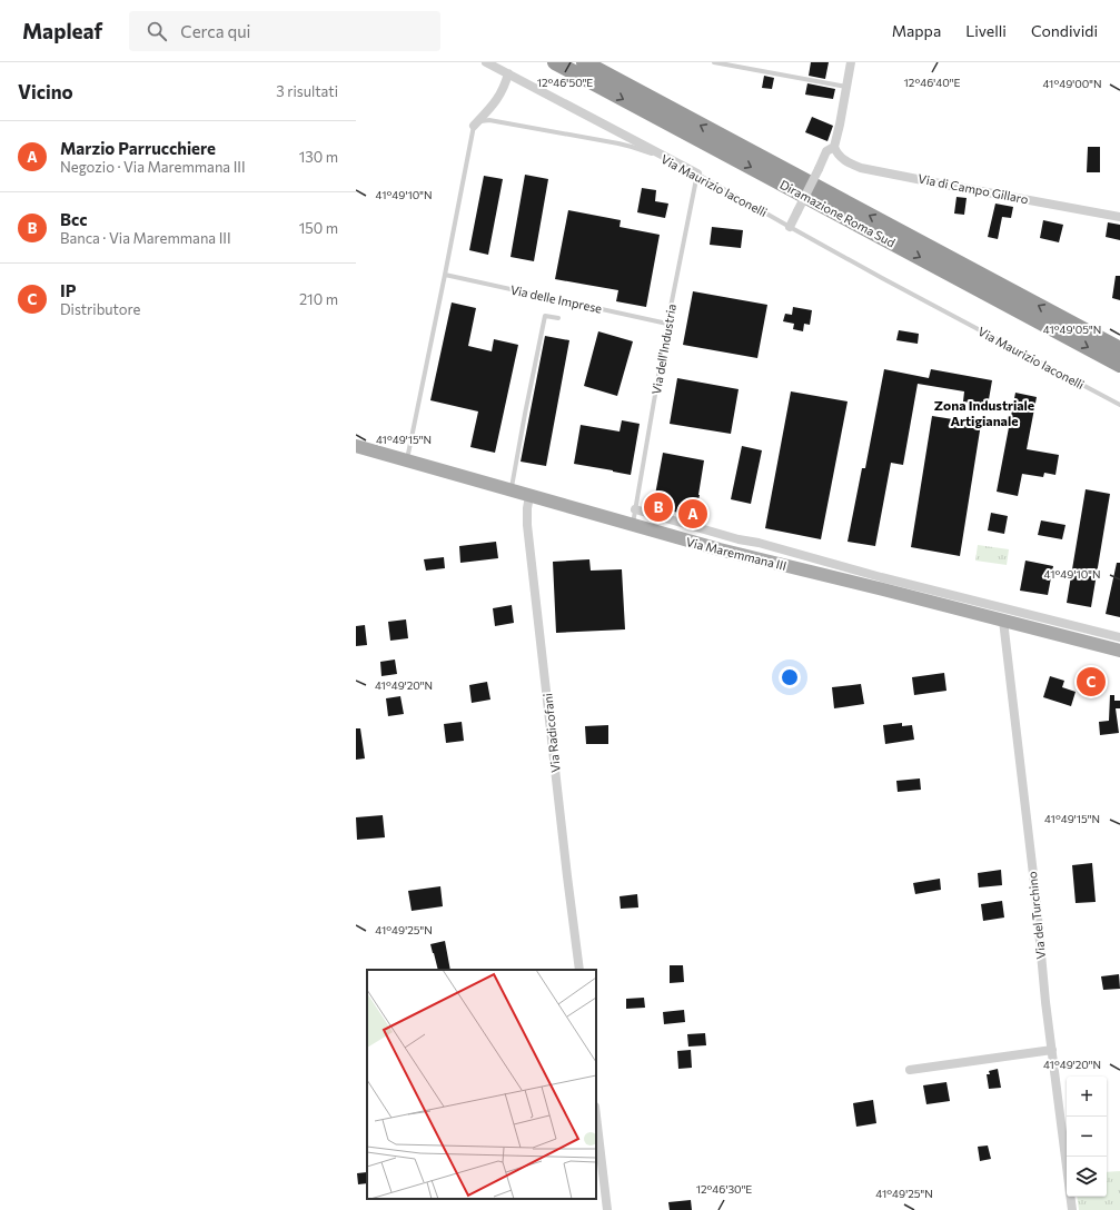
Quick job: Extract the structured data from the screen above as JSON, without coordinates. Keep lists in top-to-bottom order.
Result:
{
  "streets": {
    "highway": ["Diramazione Roma Sud"],
    "main road": ["Via Maremmana III"],
    "street": ["Via di Campo Gillaro", "Via Radicofani", "Via del Turchino"],
    "lane": ["Via Maurizio Iaconelli", "Via delle Imprese", "Via dell'Industria"]
  },
  "crossings": [
    ["Via Maurizio Iaconelli", "Via dell'Industria"],
    ["Via delle Imprese", "Via dell'Industria"],
    ["Via dell'Industria", "Via Maremmana III"],
    ["Via Maremmana III", "Via Radicofani"],
    ["Via Maremmana III", "Via del Turchino"]
  ],
  "districts": ["Zona Industriale Artigianale"],
  "page": {
    "header": "Mapleaf",
    "search": "Cerca qui",
    "nav": ["Mappa", "Livelli", "Condividi"],
    "heading": ["Vicino", "3 risultati"],
    "list": [
      {
        "mark": "A",
        "name": "Marzio Parrucchiere",
        "note": "Negozio · Via Maremmana III",
        "value": "130 m"
      },
      {
        "mark": "B",
        "name": "Bcc",
        "note": "Banca · Via Maremmana III",
        "value": "150 m"
      },
      {
        "mark": "C",
        "name": "IP",
        "note": "Distributore",
        "value": "210 m"
      }
    ],
    "pins": ["B", "A", "C"],
    "map_buttons": ["+", "−"]
  },
  "coordinates": [
    "12°46'50\"E",
    "12°46'40\"E",
    "41°49'00\"N",
    "41°49'10\"N",
    "41°49'05\"N",
    "41°49'15\"N",
    "41°49'20\"N",
    "41°49'25\"N",
    "12°46'30\"E"
  ]
}
